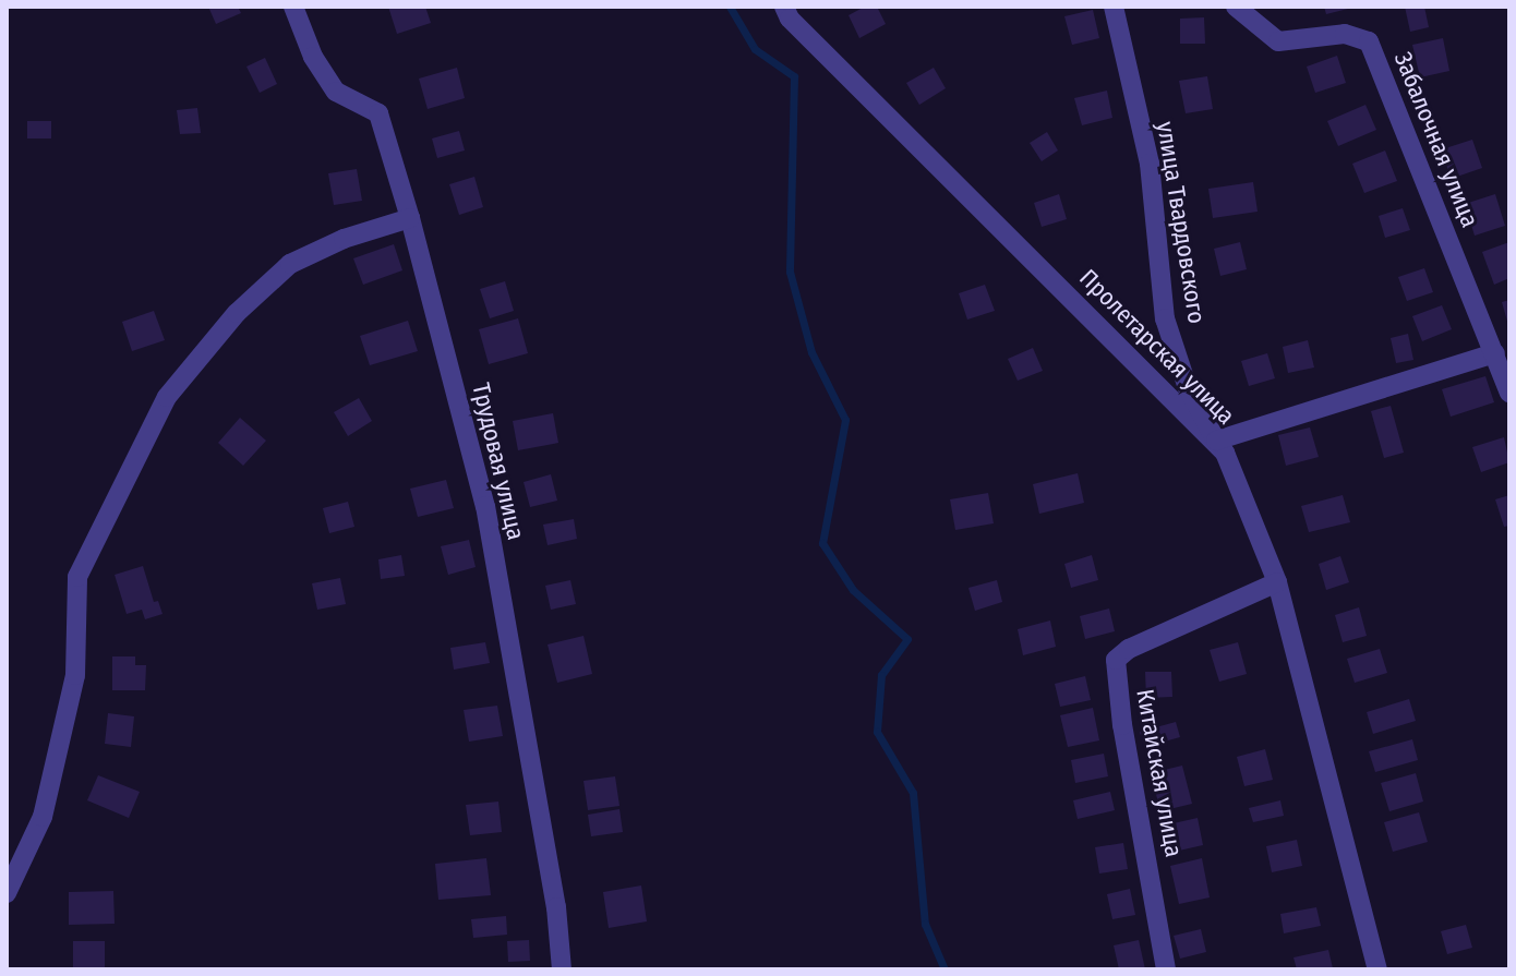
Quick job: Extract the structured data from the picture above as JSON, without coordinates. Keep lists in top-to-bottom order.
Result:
{
  "streets": {
    "street": [
      "Забалочная улица",
      "улица Твардовского",
      "Пролетарская улица",
      "Трудовая улица",
      "Китайская улица"
    ]
  },
  "crossings": [
    ["улица Твардовского", "Пролетарская улица"],
    ["Пролетарская улица", "Китайская улица"]
  ]
}
